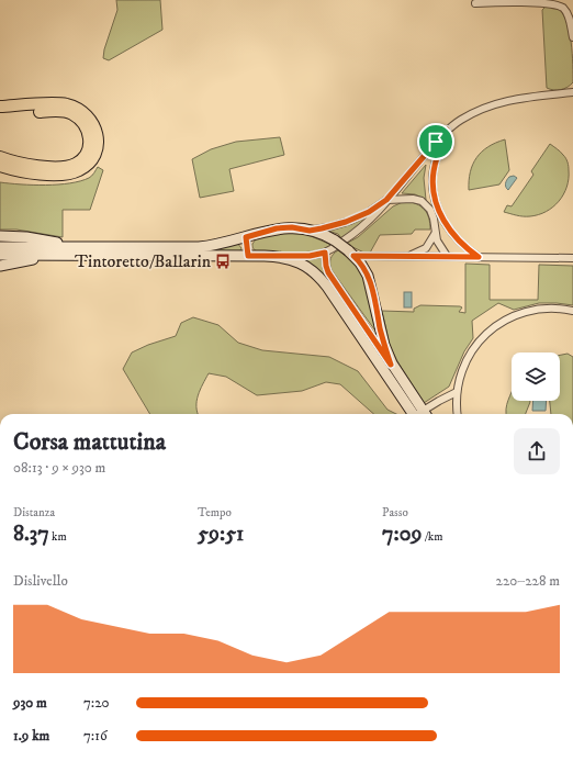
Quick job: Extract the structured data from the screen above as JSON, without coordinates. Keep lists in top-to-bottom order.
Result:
{
  "places": {
    "bus stop": ["Tintoretto/Ballarin"]
  },
  "page": {
    "heading": ["Corsa mattutina", "08:13 · 9 × 930 m"],
    "stats": [
      ["Distanza", "8.37 km"],
      ["Tempo", "59:51"],
      ["Passo", "7:09 /km"]
    ],
    "chart": ["Dislivello", "220–228 m"],
    "list": [
      {
        "name": "930 m",
        "note": "7:20"
      },
      {
        "name": "1.9 km",
        "note": "7:16"
      }
    ]
  }
}
